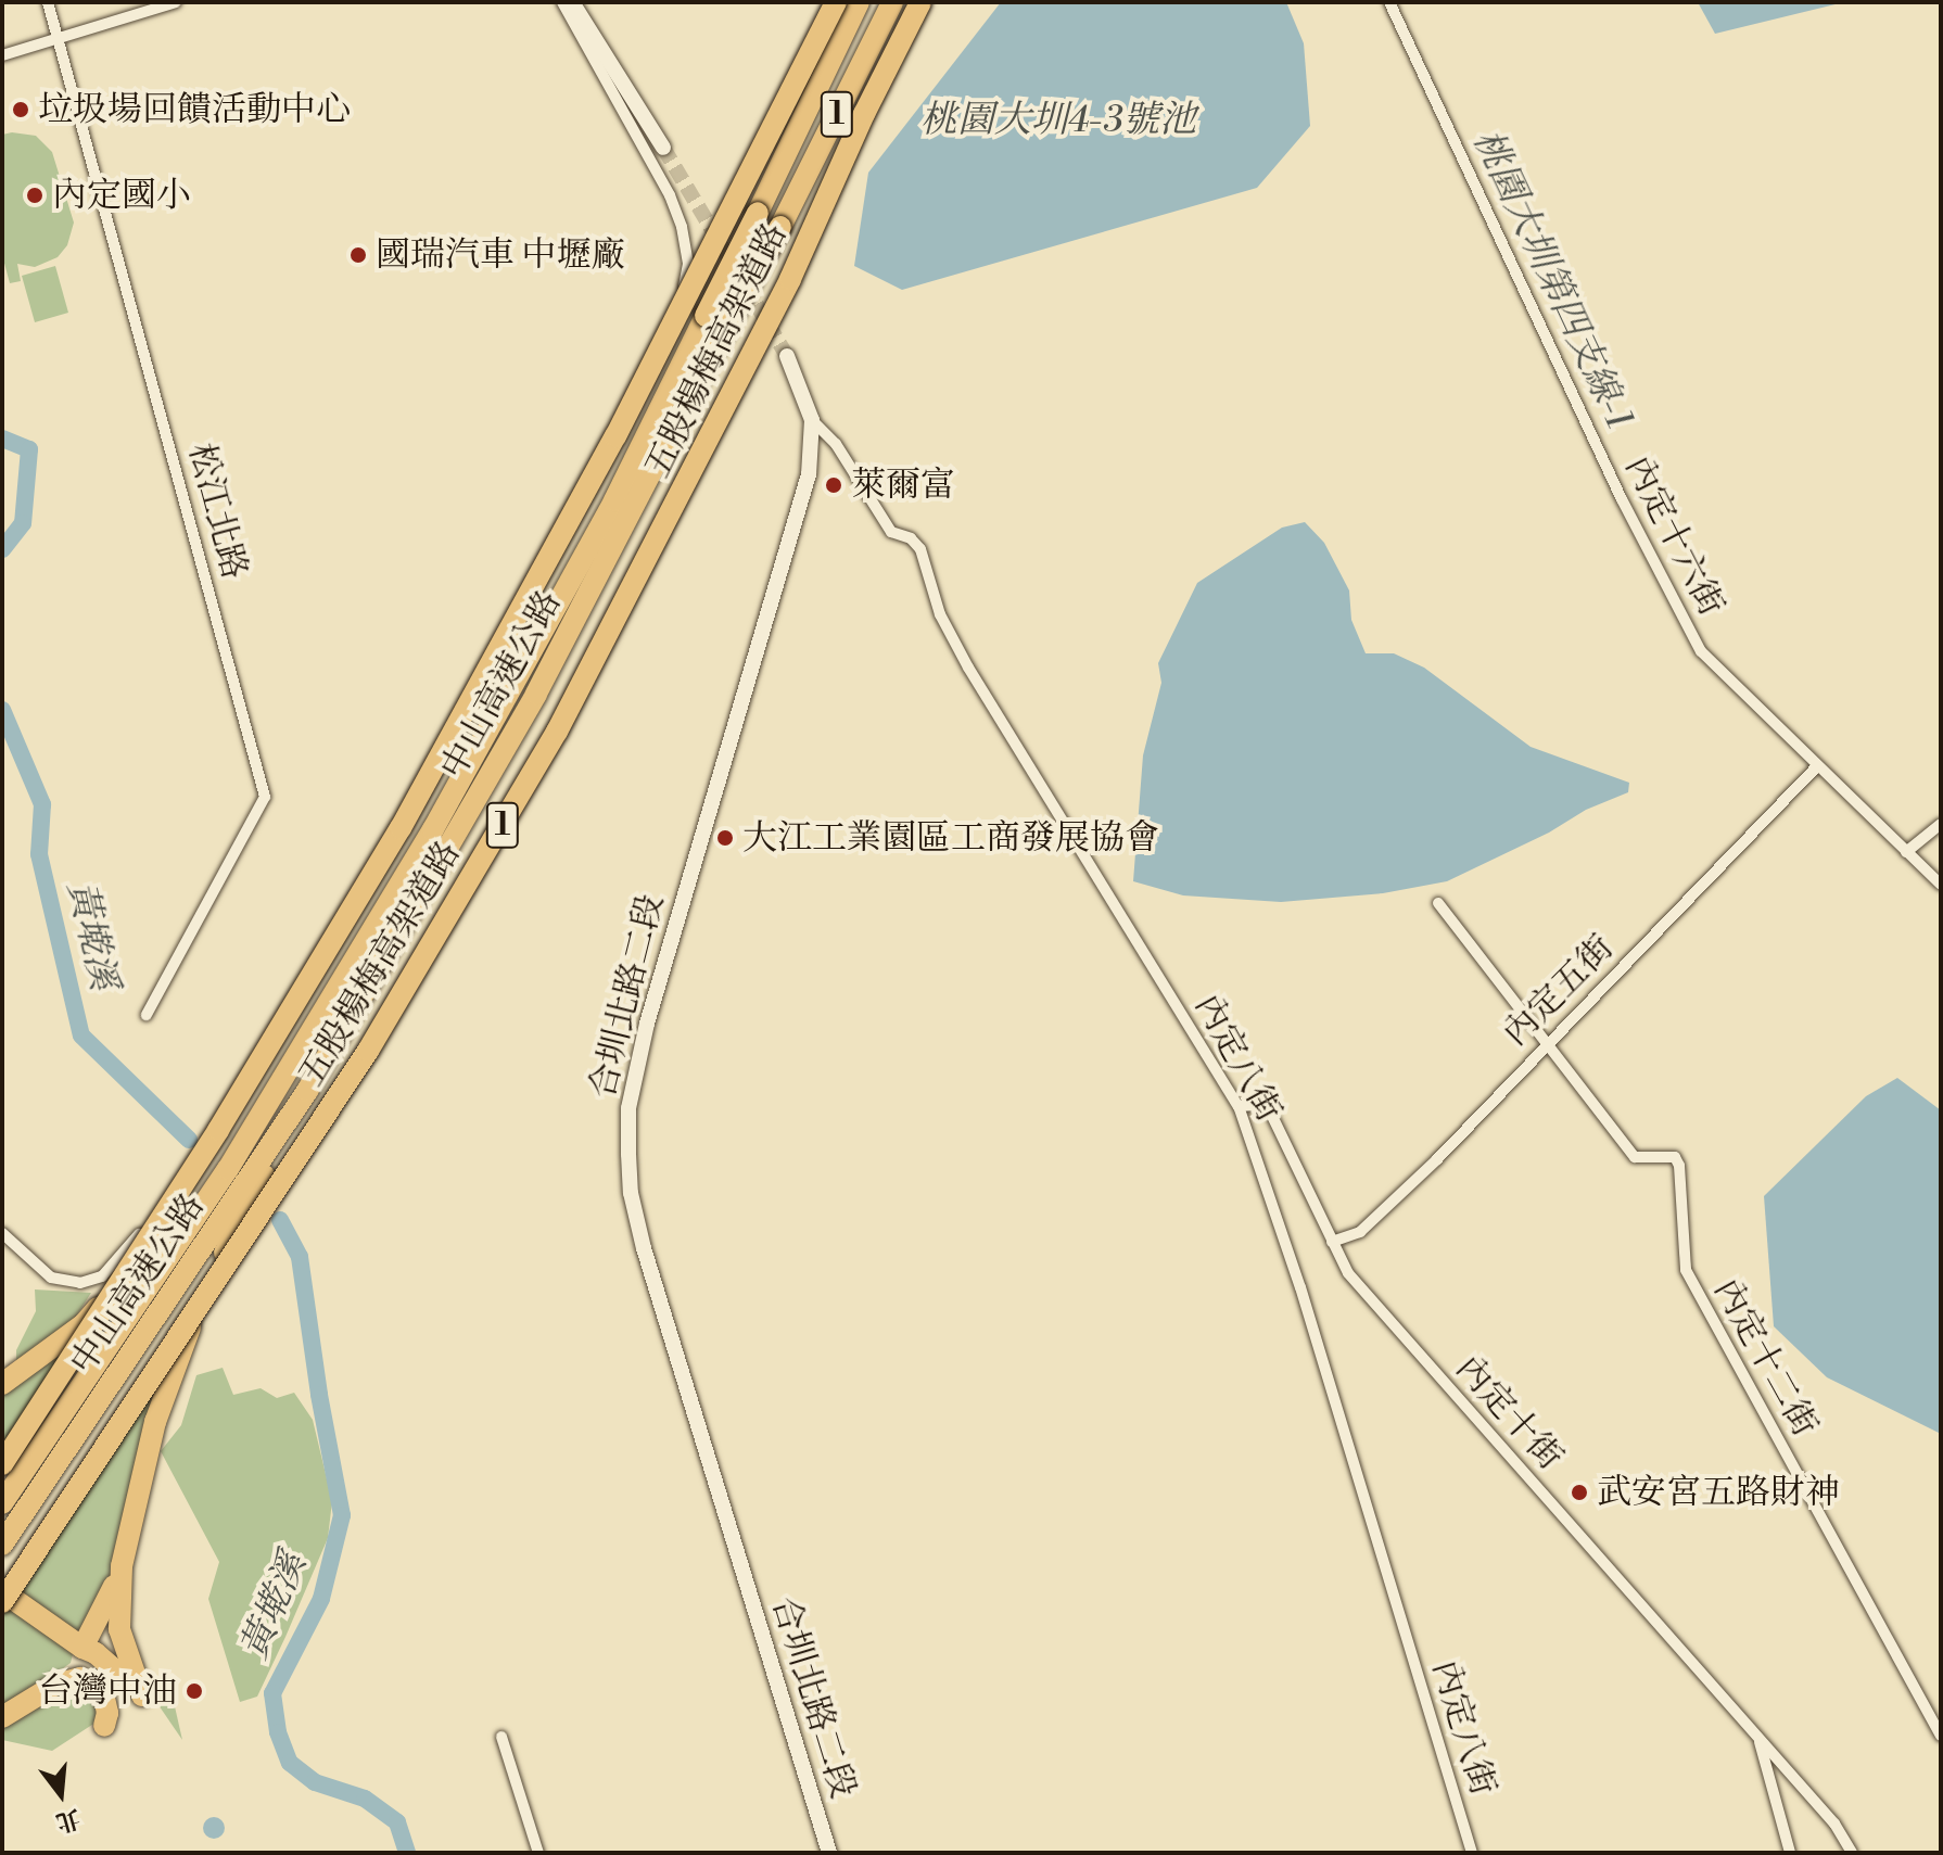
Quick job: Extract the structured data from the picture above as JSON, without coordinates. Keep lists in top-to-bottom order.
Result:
{
  "streets": {
    "highway": ["1", "五股楊梅高架道路", "中山高速公路"],
    "street": [
      "松江北路",
      "內定十六街",
      "內定五街",
      "合圳北路二段",
      "內定八街",
      "內定十二街",
      "內定十街"
    ]
  },
  "crossings": [
    ["內定十六街", "內定五街"],
    ["內定五街", "內定十二街"],
    ["內定五街", "內定十街"],
    ["合圳北路二段", "內定八街"],
    ["內定八街", "內定十街"]
  ],
  "water": ["桃園大圳4-3號池", "桃園大圳第四支線-1", "黃墘溪"],
  "places": [
    "垃圾場回饋活動中心",
    "內定國小",
    "國瑞汽車 中壢廠",
    "萊爾富",
    "大江工業園區工商發展協會",
    "武安宮五路財神",
    "台灣中油"
  ],
  "north": "bottom"
}
